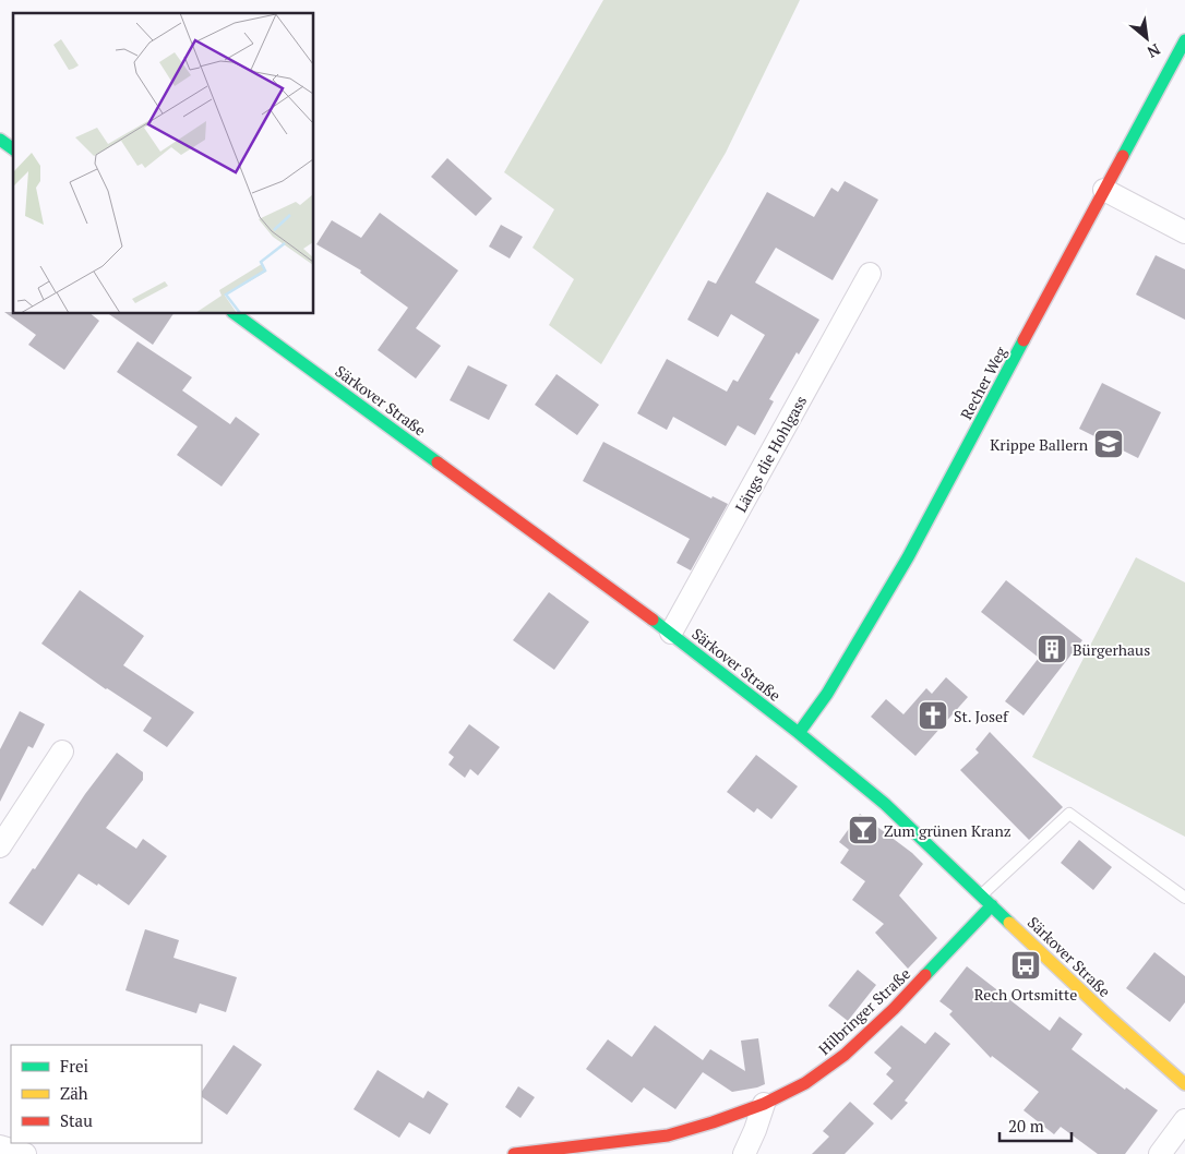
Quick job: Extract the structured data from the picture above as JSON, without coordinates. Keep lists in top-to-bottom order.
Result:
{
  "streets": {
    "street": [
      "Recher Weg",
      "Särkover Straße",
      "Längs die Hohlgass",
      "Hilbringer Straße"
    ]
  },
  "crossings": [
    ["Recher Weg", "Särkover Straße"],
    ["Särkover Straße", "Längs die Hohlgass"],
    ["Särkover Straße", "Hilbringer Straße"]
  ],
  "places": {
    "school or university": ["Krippe Ballern"],
    "building": ["Bürgerhaus"],
    "church": ["St. Josef"],
    "bar": ["Zum grünen Kranz"],
    "bus stop": ["Rech Ortsmitte"]
  },
  "legend": ["Frei", "Zäh", "Stau"],
  "scale_bar": "20 m",
  "north": "bottom right"
}
